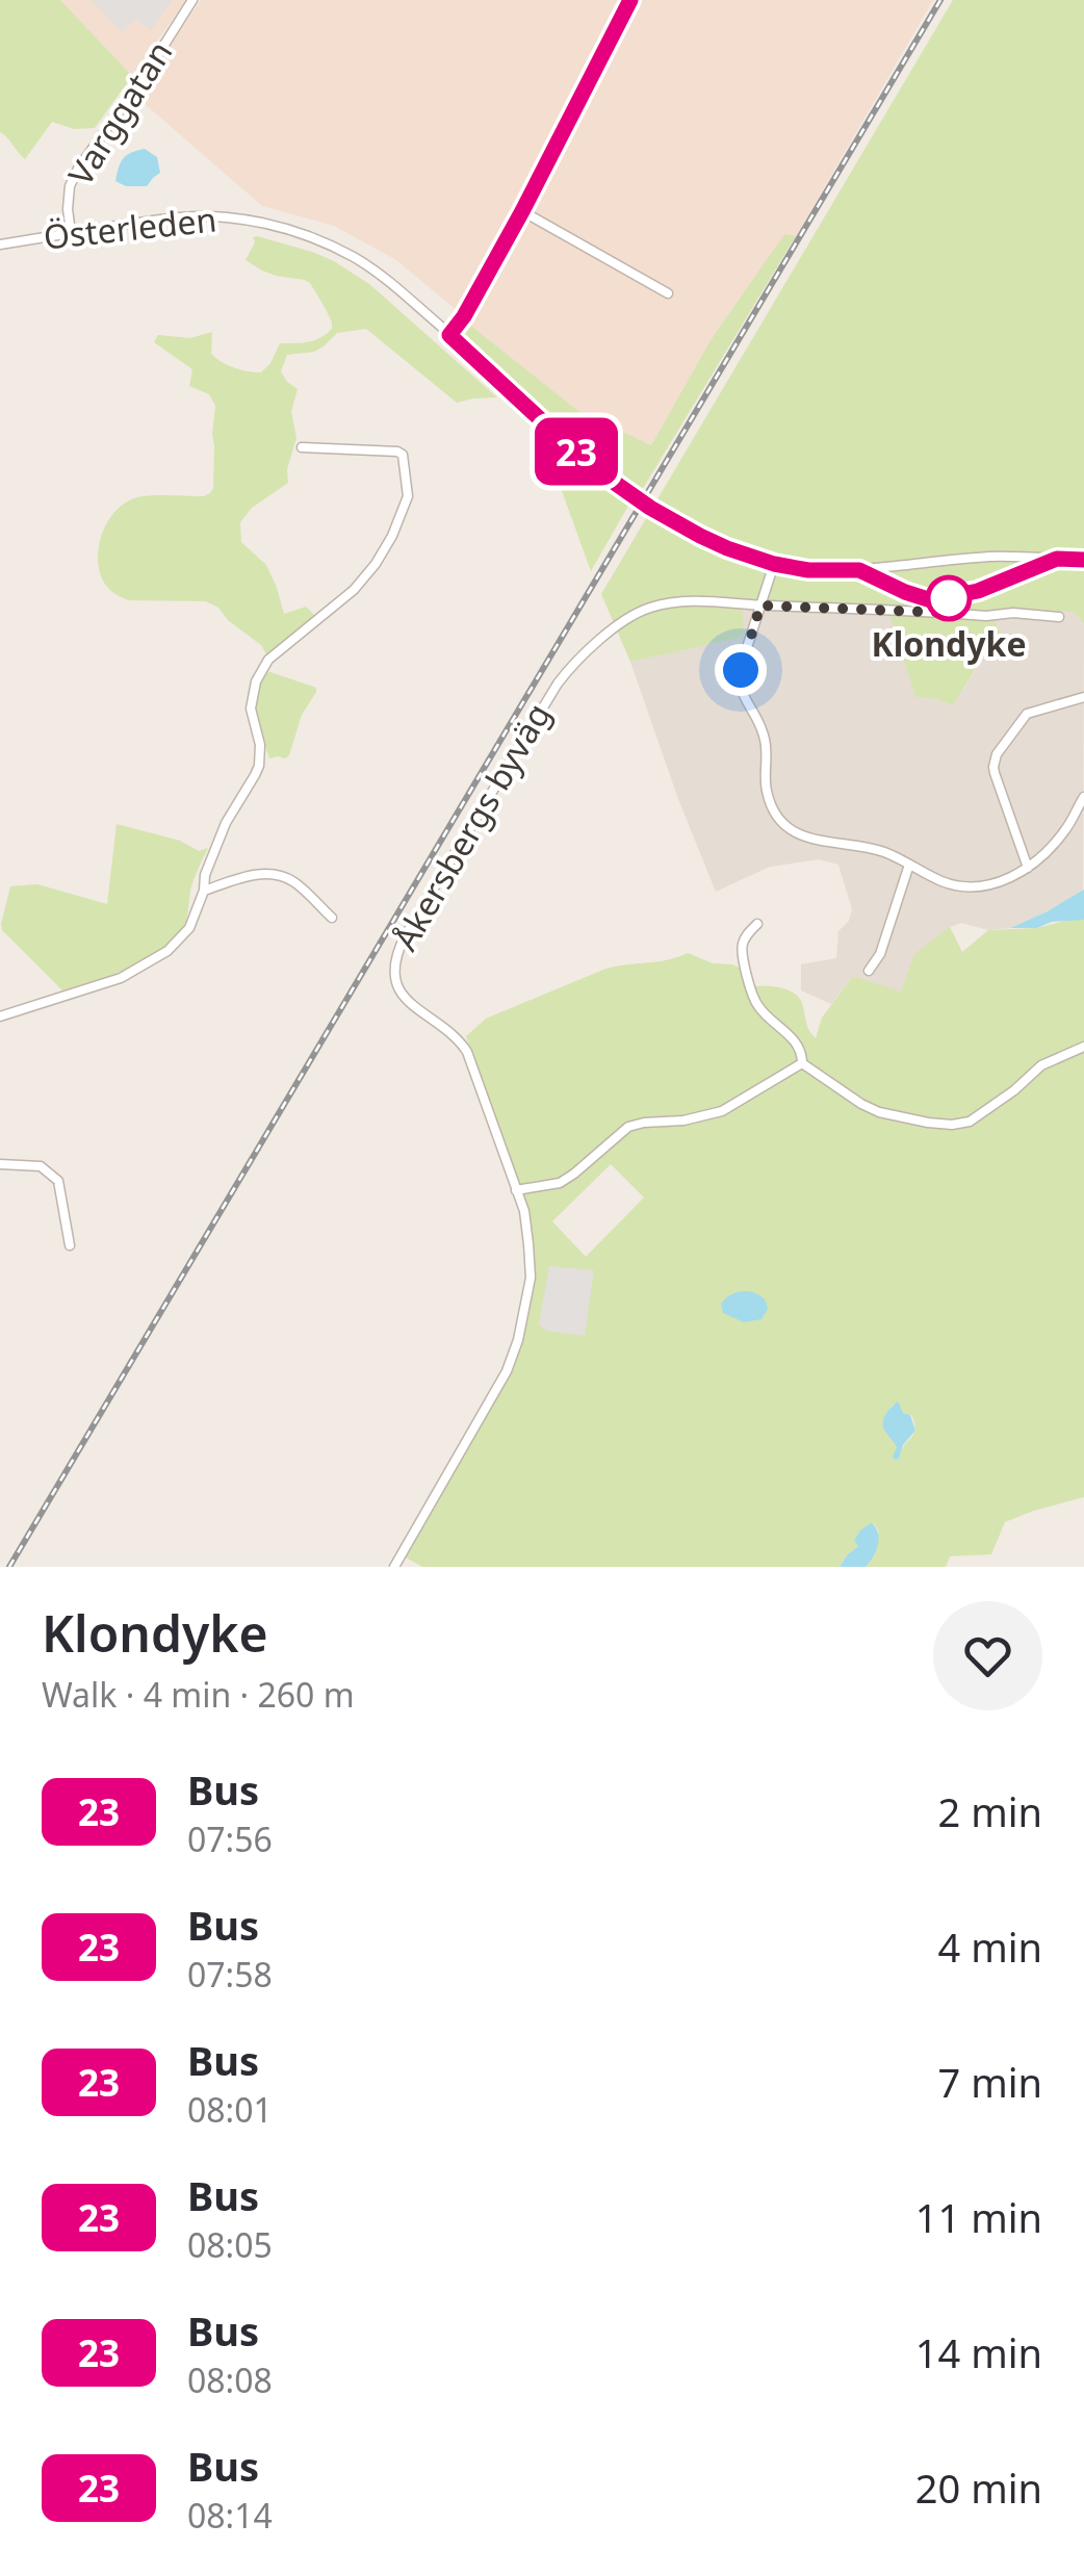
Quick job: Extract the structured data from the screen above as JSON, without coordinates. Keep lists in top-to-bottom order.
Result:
{
  "streets": {
    "street": ["Varggatan", "Österleden", "Åkersbergs byväg"]
  },
  "crossings": [
    ["Varggatan", "Österleden"]
  ],
  "places": ["Klondyke"],
  "lines": ["bus line 23"],
  "page": {
    "on_map": "23",
    "heading": ["Klondyke", "Walk · 4 min · 260 m"],
    "list": [
      {
        "mark": "23",
        "name": "Bus",
        "note": "07:56",
        "value": "2 min"
      },
      {
        "mark": "23",
        "name": "Bus",
        "note": "07:58",
        "value": "4 min"
      },
      {
        "mark": "23",
        "name": "Bus",
        "note": "08:01",
        "value": "7 min"
      },
      {
        "mark": "23",
        "name": "Bus",
        "note": "08:05",
        "value": "11 min"
      },
      {
        "mark": "23",
        "name": "Bus",
        "note": "08:08",
        "value": "14 min"
      },
      {
        "mark": "23",
        "name": "Bus",
        "note": "08:14",
        "value": "20 min"
      }
    ]
  }
}
